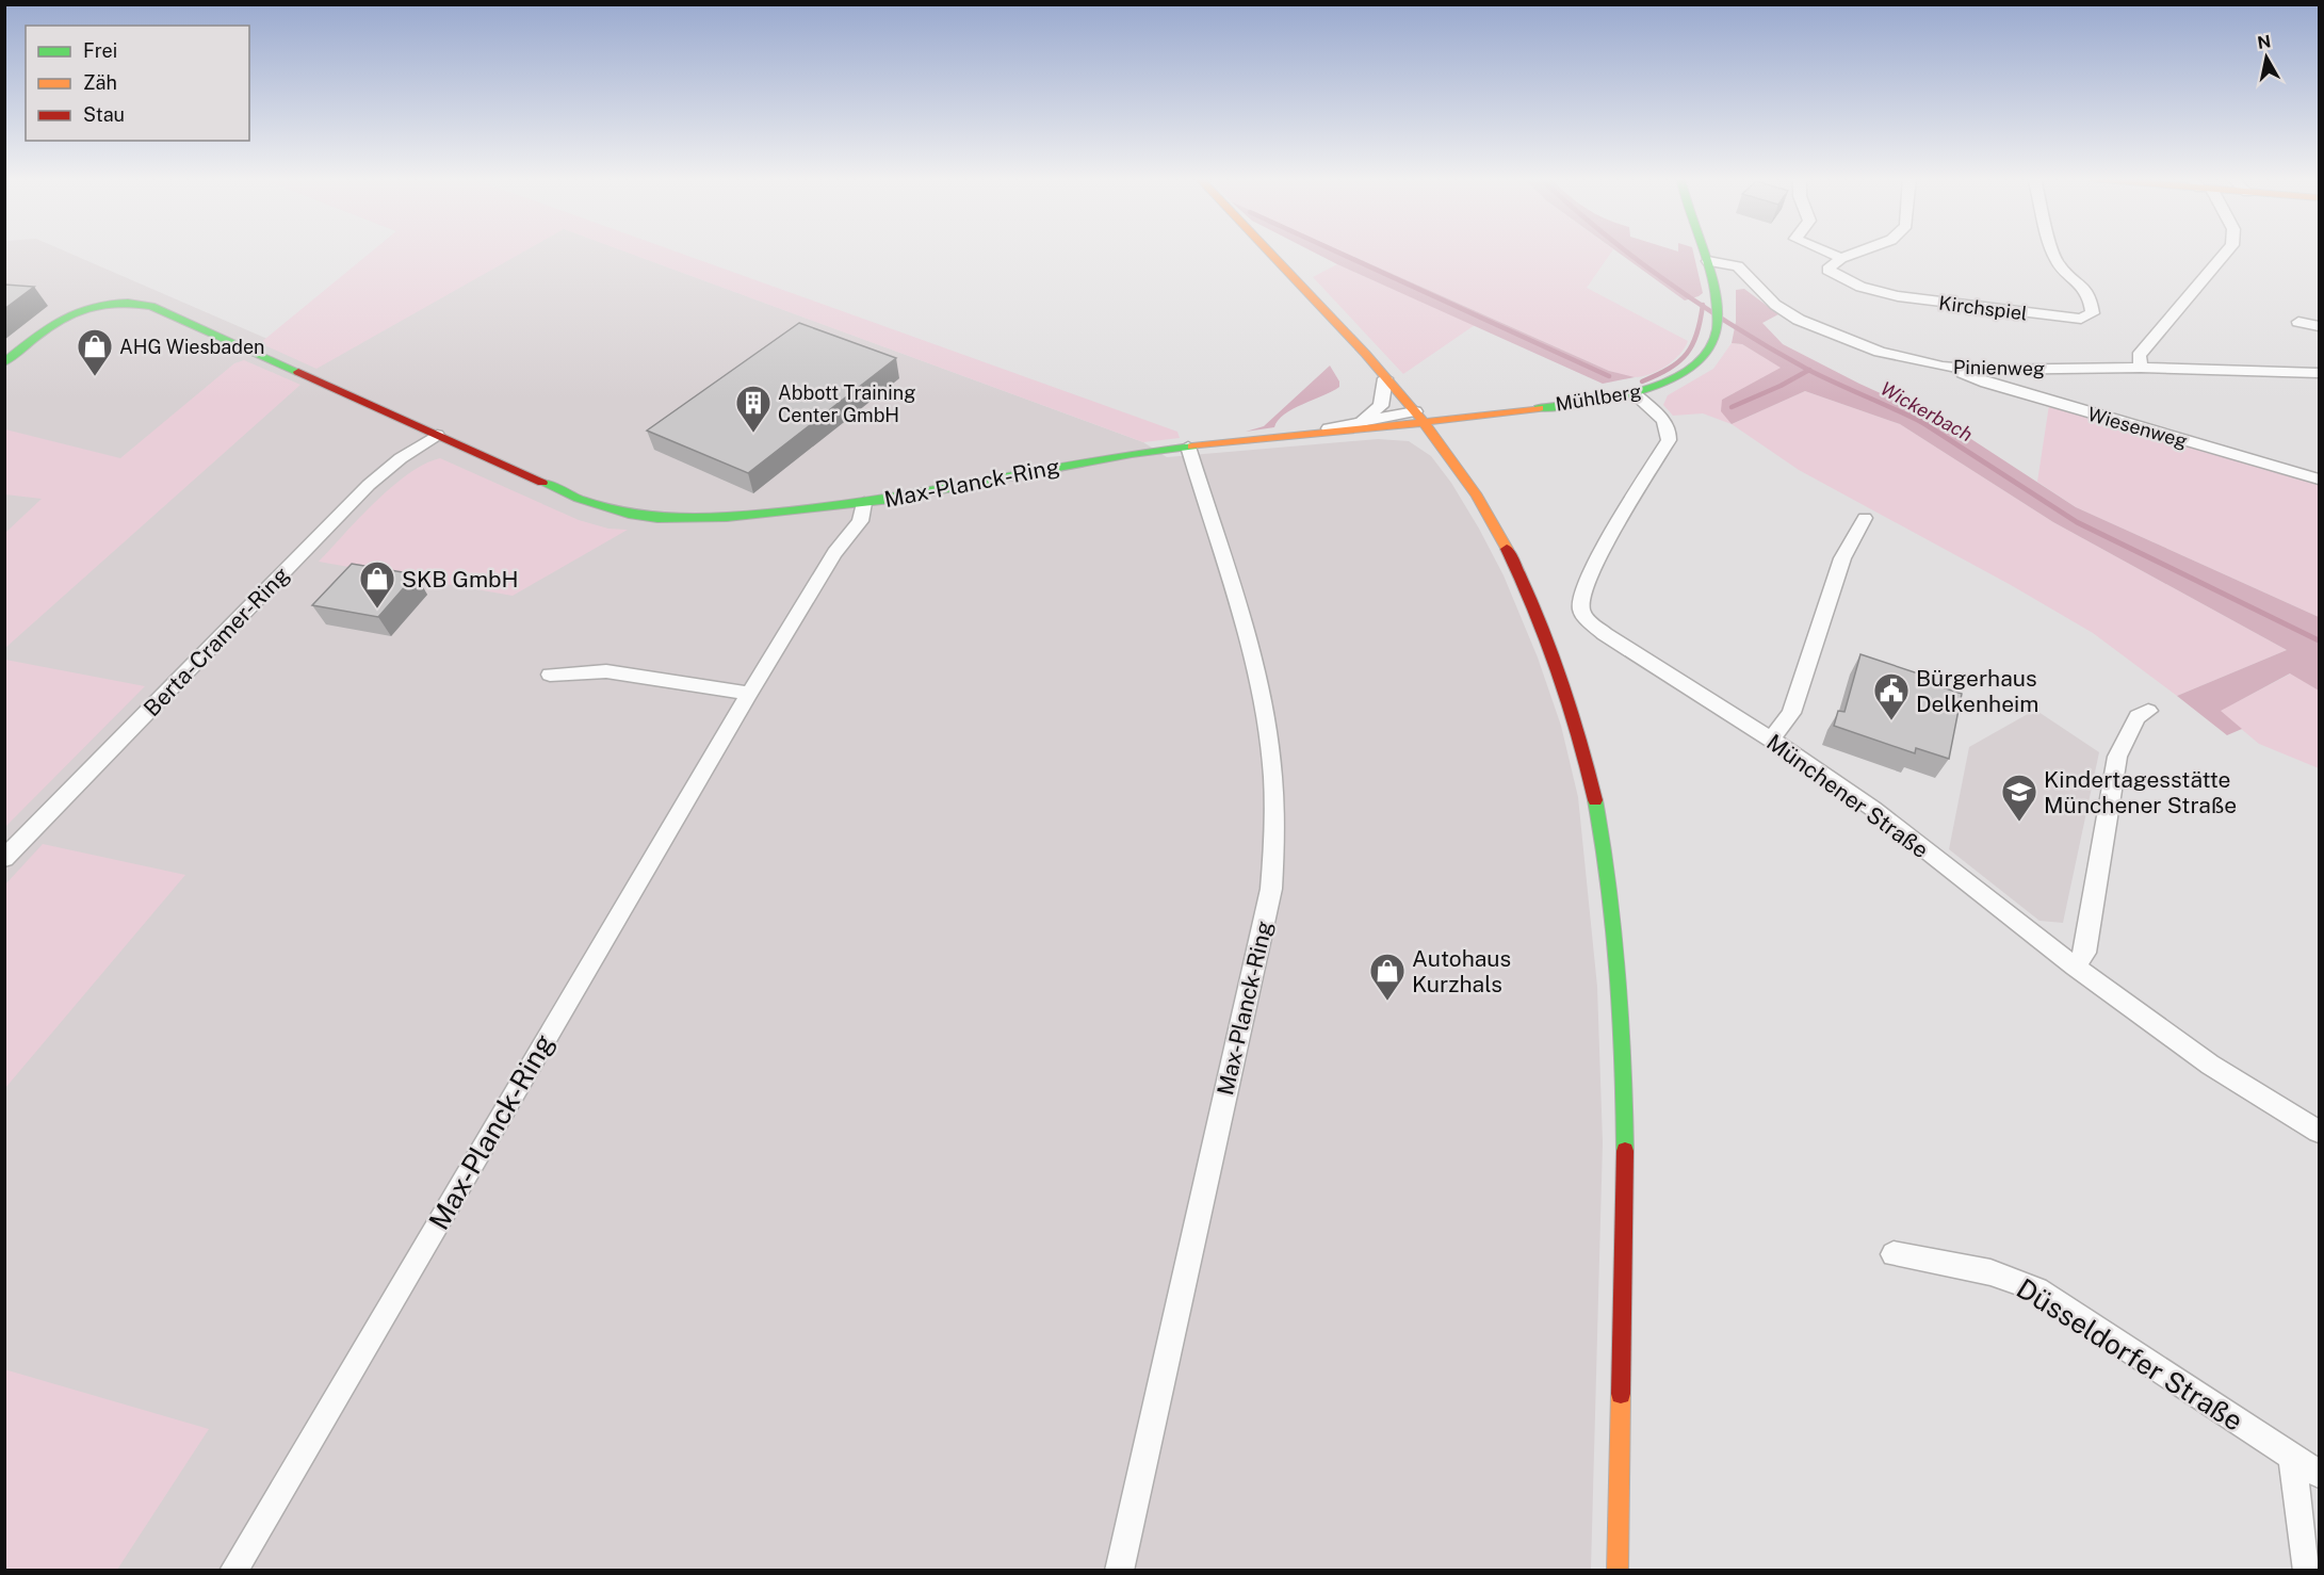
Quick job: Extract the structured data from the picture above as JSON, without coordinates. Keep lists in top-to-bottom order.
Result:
{
  "streets": {
    "main road": ["Mühlberg", "Max-Planck-Ring"],
    "street": [
      "Kirchspiel",
      "Pinienweg",
      "Wiesenweg",
      "Berta-Cramer-Ring",
      "Münchener Straße",
      "Düsseldorfer Straße"
    ]
  },
  "crossings": [
    ["Pinienweg", "Mühlberg"],
    ["Pinienweg", "Wiesenweg"],
    ["Mühlberg", "Max-Planck-Ring"],
    ["Mühlberg", "Münchener Straße"]
  ],
  "water": ["Wickerbach"],
  "places": {
    "shop": ["AHG Wiesbaden", "SKB GmbH", "Autohaus Kurzhals"],
    "building": ["Abbott Training Center GmbH"],
    "public building": ["Bürgerhaus Delkenheim"],
    "school or university": ["Kindertagesstätte Münchener Straße"]
  },
  "legend": ["Frei", "Zäh", "Stau"],
  "north": "top"
}
